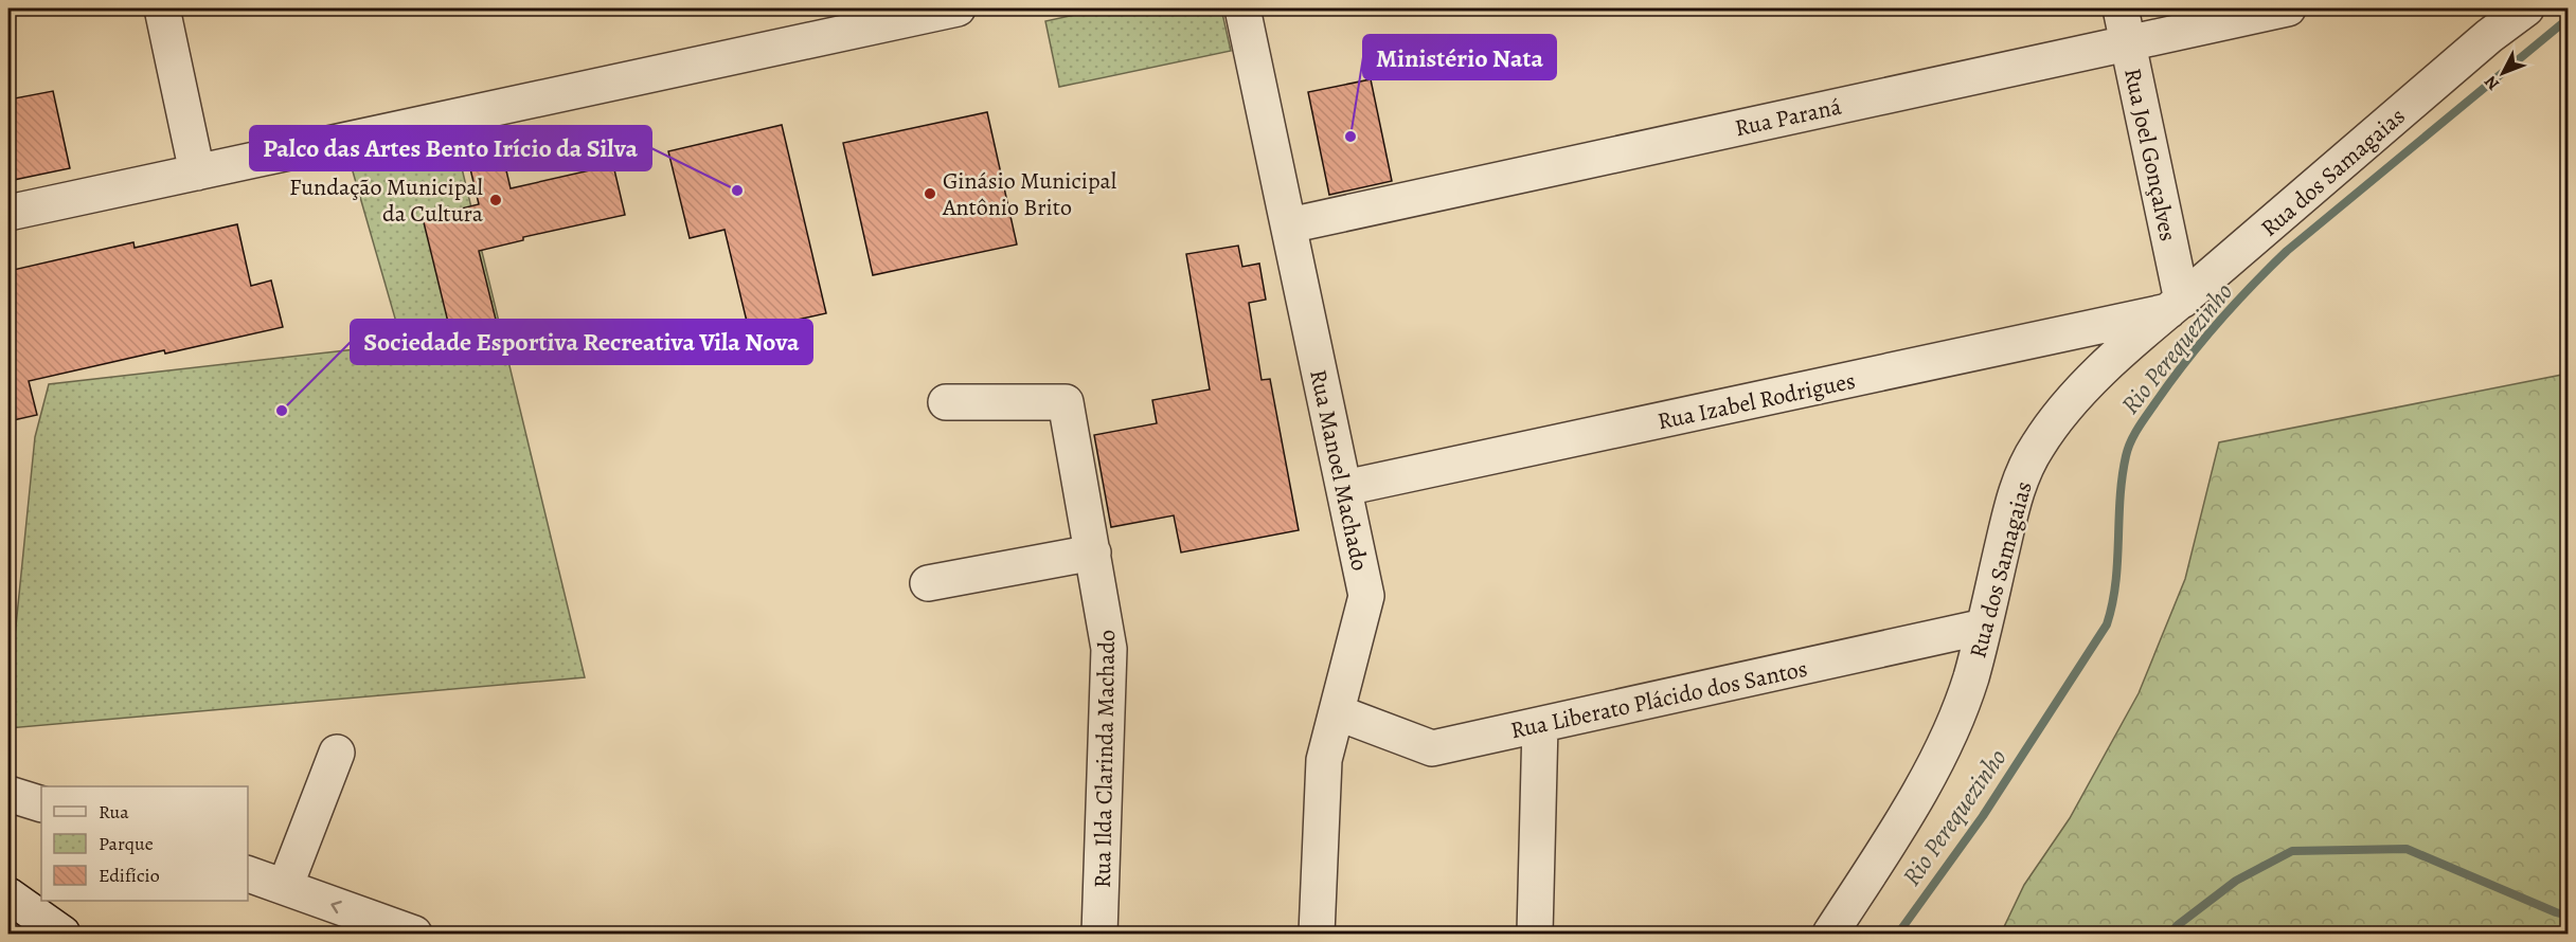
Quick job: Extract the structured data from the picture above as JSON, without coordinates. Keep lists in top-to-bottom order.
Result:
{
  "streets": {
    "street": [
      "Rua Paraná",
      "Rua Joel Gonçalves",
      "Rua dos Samagaias",
      "Rua Izabel Rodrigues",
      "Rua Manoel Machado",
      "Rua Liberato Plácido dos Santos",
      "Rua Ilda Clarinda Machado"
    ]
  },
  "crossings": [
    ["Rua Paraná", "Rua Joel Gonçalves"],
    ["Rua Paraná", "Rua Manoel Machado"],
    ["Rua Joel Gonçalves", "Rua dos Samagaias"],
    ["Rua Joel Gonçalves", "Rua Izabel Rodrigues"],
    ["Rua dos Samagaias", "Rua Izabel Rodrigues"],
    ["Rua dos Samagaias", "Rua Liberato Plácido dos Santos"],
    ["Rua Izabel Rodrigues", "Rua Manoel Machado"],
    ["Rua Manoel Machado", "Rua Liberato Plácido dos Santos"]
  ],
  "water": ["Rio Perequezinho"],
  "places": [
    "Ministério Nata",
    "Palco das Artes Bento Irício da Silva",
    "Ginásio Municipal Antônio Brito",
    "Fundação Municipal da Cultura",
    "Sociedade Esportiva Recreativa Vila Nova"
  ],
  "legend": ["Rua", "Parque", "Edifício"],
  "north": "bottom left"
}
